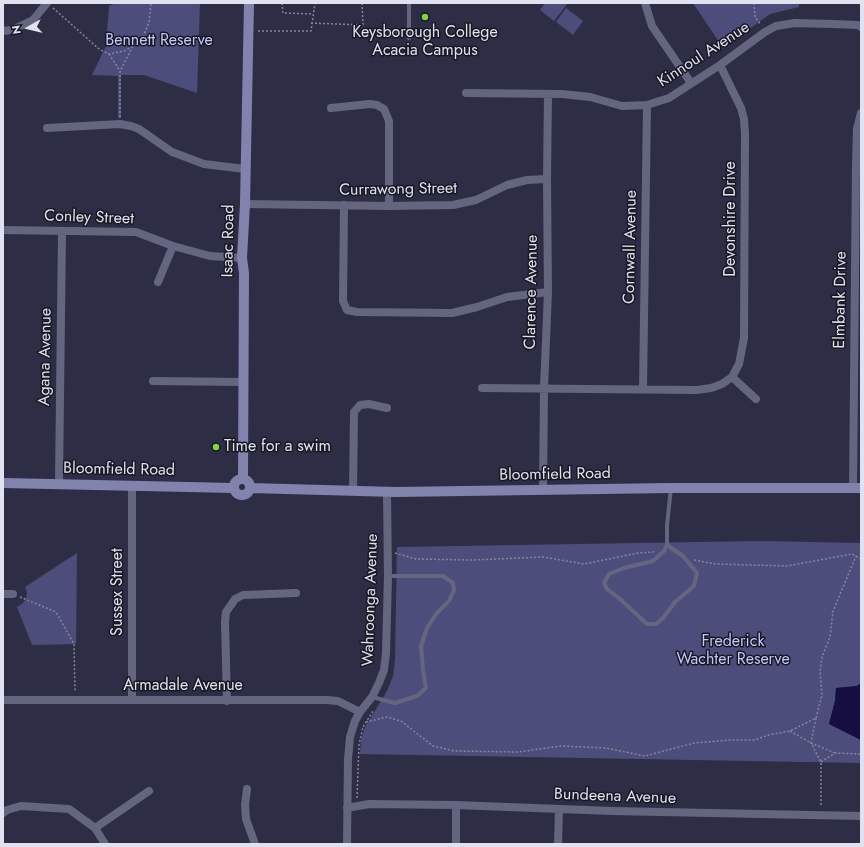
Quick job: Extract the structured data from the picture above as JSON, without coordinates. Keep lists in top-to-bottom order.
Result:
{
  "streets": {
    "street": [
      "Kinnoul Avenue",
      "Currawong Street",
      "Conley Street",
      "Devonshire Drive",
      "Isaac Road",
      "Cornwall Avenue",
      "Clarence Avenue",
      "Elmbank Drive",
      "Agana Avenue",
      "Bloomfield Road",
      "Sussex Street",
      "Wahroonga Avenue",
      "Armadale Avenue",
      "Bundeena Avenue"
    ]
  },
  "crossings": [
    ["Kinnoul Avenue", "Devonshire Drive"],
    ["Kinnoul Avenue", "Cornwall Avenue"],
    ["Kinnoul Avenue", "Clarence Avenue"],
    ["Currawong Street", "Isaac Road"],
    ["Currawong Street", "Clarence Avenue"],
    ["Conley Street", "Isaac Road"],
    ["Conley Street", "Agana Avenue"],
    ["Isaac Road", "Bloomfield Road"],
    ["Clarence Avenue", "Bloomfield Road"],
    ["Elmbank Drive", "Bloomfield Road"],
    ["Agana Avenue", "Bloomfield Road"],
    ["Bloomfield Road", "Sussex Street"],
    ["Bloomfield Road", "Wahroonga Avenue"],
    ["Sussex Street", "Armadale Avenue"],
    ["Wahroonga Avenue", "Armadale Avenue"],
    ["Wahroonga Avenue", "Bundeena Avenue"]
  ],
  "parks": ["Bennett Reserve", "Frederick Wachter Reserve"],
  "places": ["Keysborough College Acacia Campus", "Time for a swim"],
  "north": "left"
}
